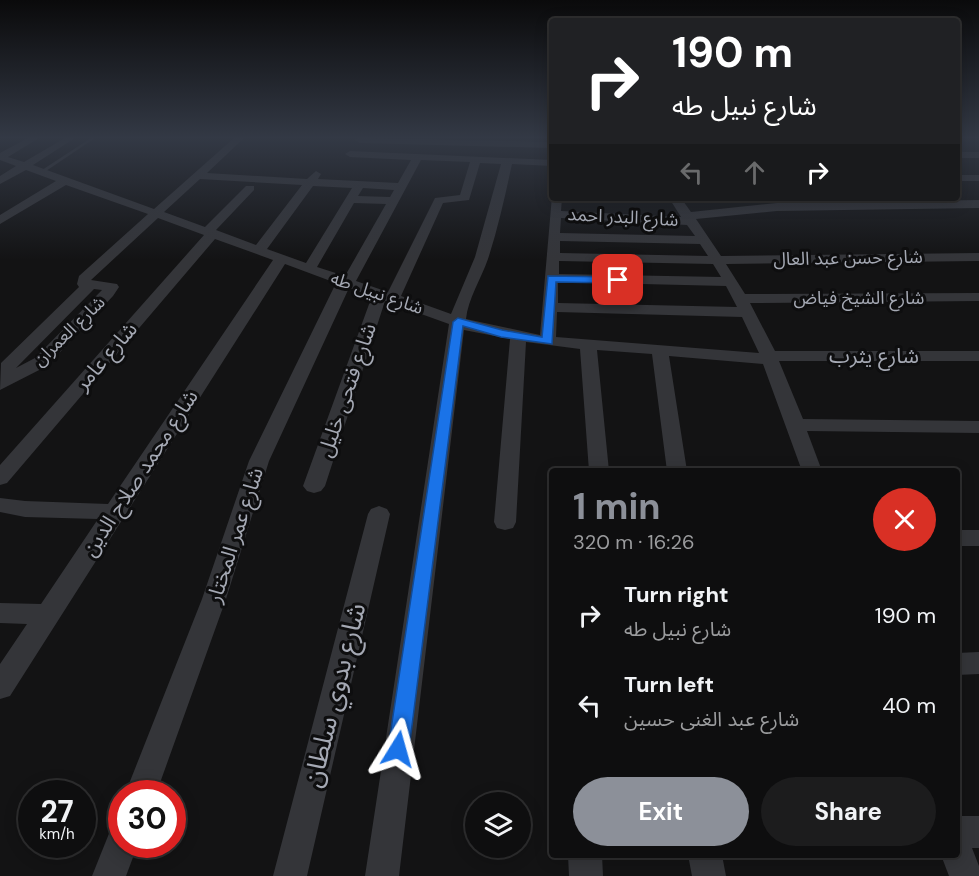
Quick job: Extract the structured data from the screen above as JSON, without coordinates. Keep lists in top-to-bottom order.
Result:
{
  "streets": {
    "street": [
      "شارع البدر احمد",
      "شارع حسن عبد العال",
      "شارع نبيل طه",
      "شارع الشيخ فياض",
      "شارع العمران",
      "شارع عامر",
      "شارع يثرب",
      "شارع فتحى خليل",
      "شارع محمد صلاح الدين",
      "شارع عمر المختار",
      "شارع بدوي سلطان"
    ]
  },
  "crossings": [
    ["شارع نبيل طه", "شارع العمران"],
    ["شارع نبيل طه", "شارع عامر"],
    ["شارع نبيل طه", "شارع يثرب"],
    ["شارع نبيل طه", "شارع فتحى خليل"],
    ["شارع نبيل طه", "شارع محمد صلاح الدين"],
    ["شارع نبيل طه", "شارع عمر المختار"]
  ],
  "page": {
    "turn": ["190 m", "شارع نبيل طه"],
    "heading": ["1 min", "320 m · 16:26"],
    "list": [
      {
        "name": "Turn right",
        "note": "شارع نبيل طه",
        "value": "190 m"
      },
      {
        "name": "Turn left",
        "note": "شارع عبد الغنى حسين",
        "value": "40 m"
      }
    ],
    "buttons": ["Exit", "Share"],
    "speed": "27 km/h",
    "limit": "30"
  }
}
